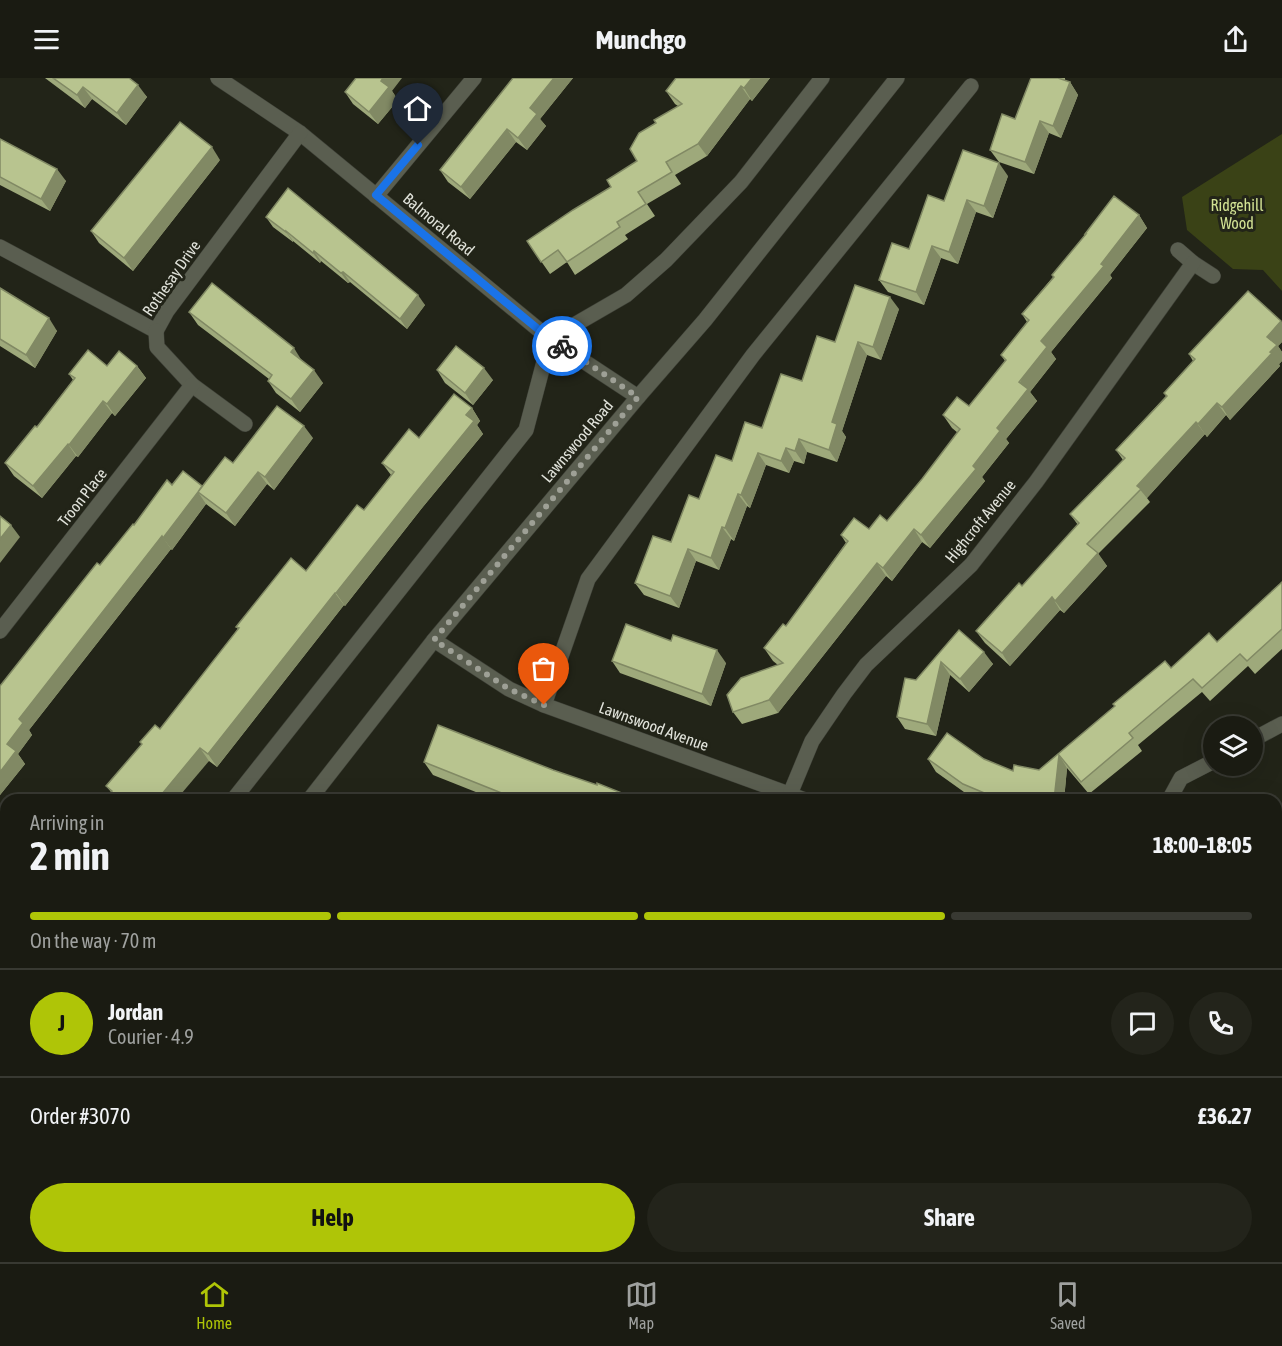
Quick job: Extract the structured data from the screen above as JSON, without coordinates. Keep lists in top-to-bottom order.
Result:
{
  "streets": {
    "street": [
      "Balmoral Road",
      "Rothesay Drive",
      "Lawnswood Road",
      "Troon Place",
      "Highcroft Avenue",
      "Lawnswood Avenue"
    ]
  },
  "crossings": [
    ["Balmoral Road", "Rothesay Drive"],
    ["Balmoral Road", "Lawnswood Road"],
    ["Lawnswood Road", "Lawnswood Avenue"],
    ["Highcroft Avenue", "Lawnswood Avenue"]
  ],
  "parks": ["Ridgehill Wood"],
  "page": {
    "header": "Munchgo",
    "heading": ["2 min", "Arriving in", "18:00–18:05"],
    "panel": [
      "Jordan",
      "Courier · 4.9",
      "Order #3070",
      "£36.27"
    ],
    "bar": "On the way · 70 m",
    "round": "J",
    "buttons": ["Help", "Share"],
    "tabs": ["Home", "Map", "Saved"]
  }
}
